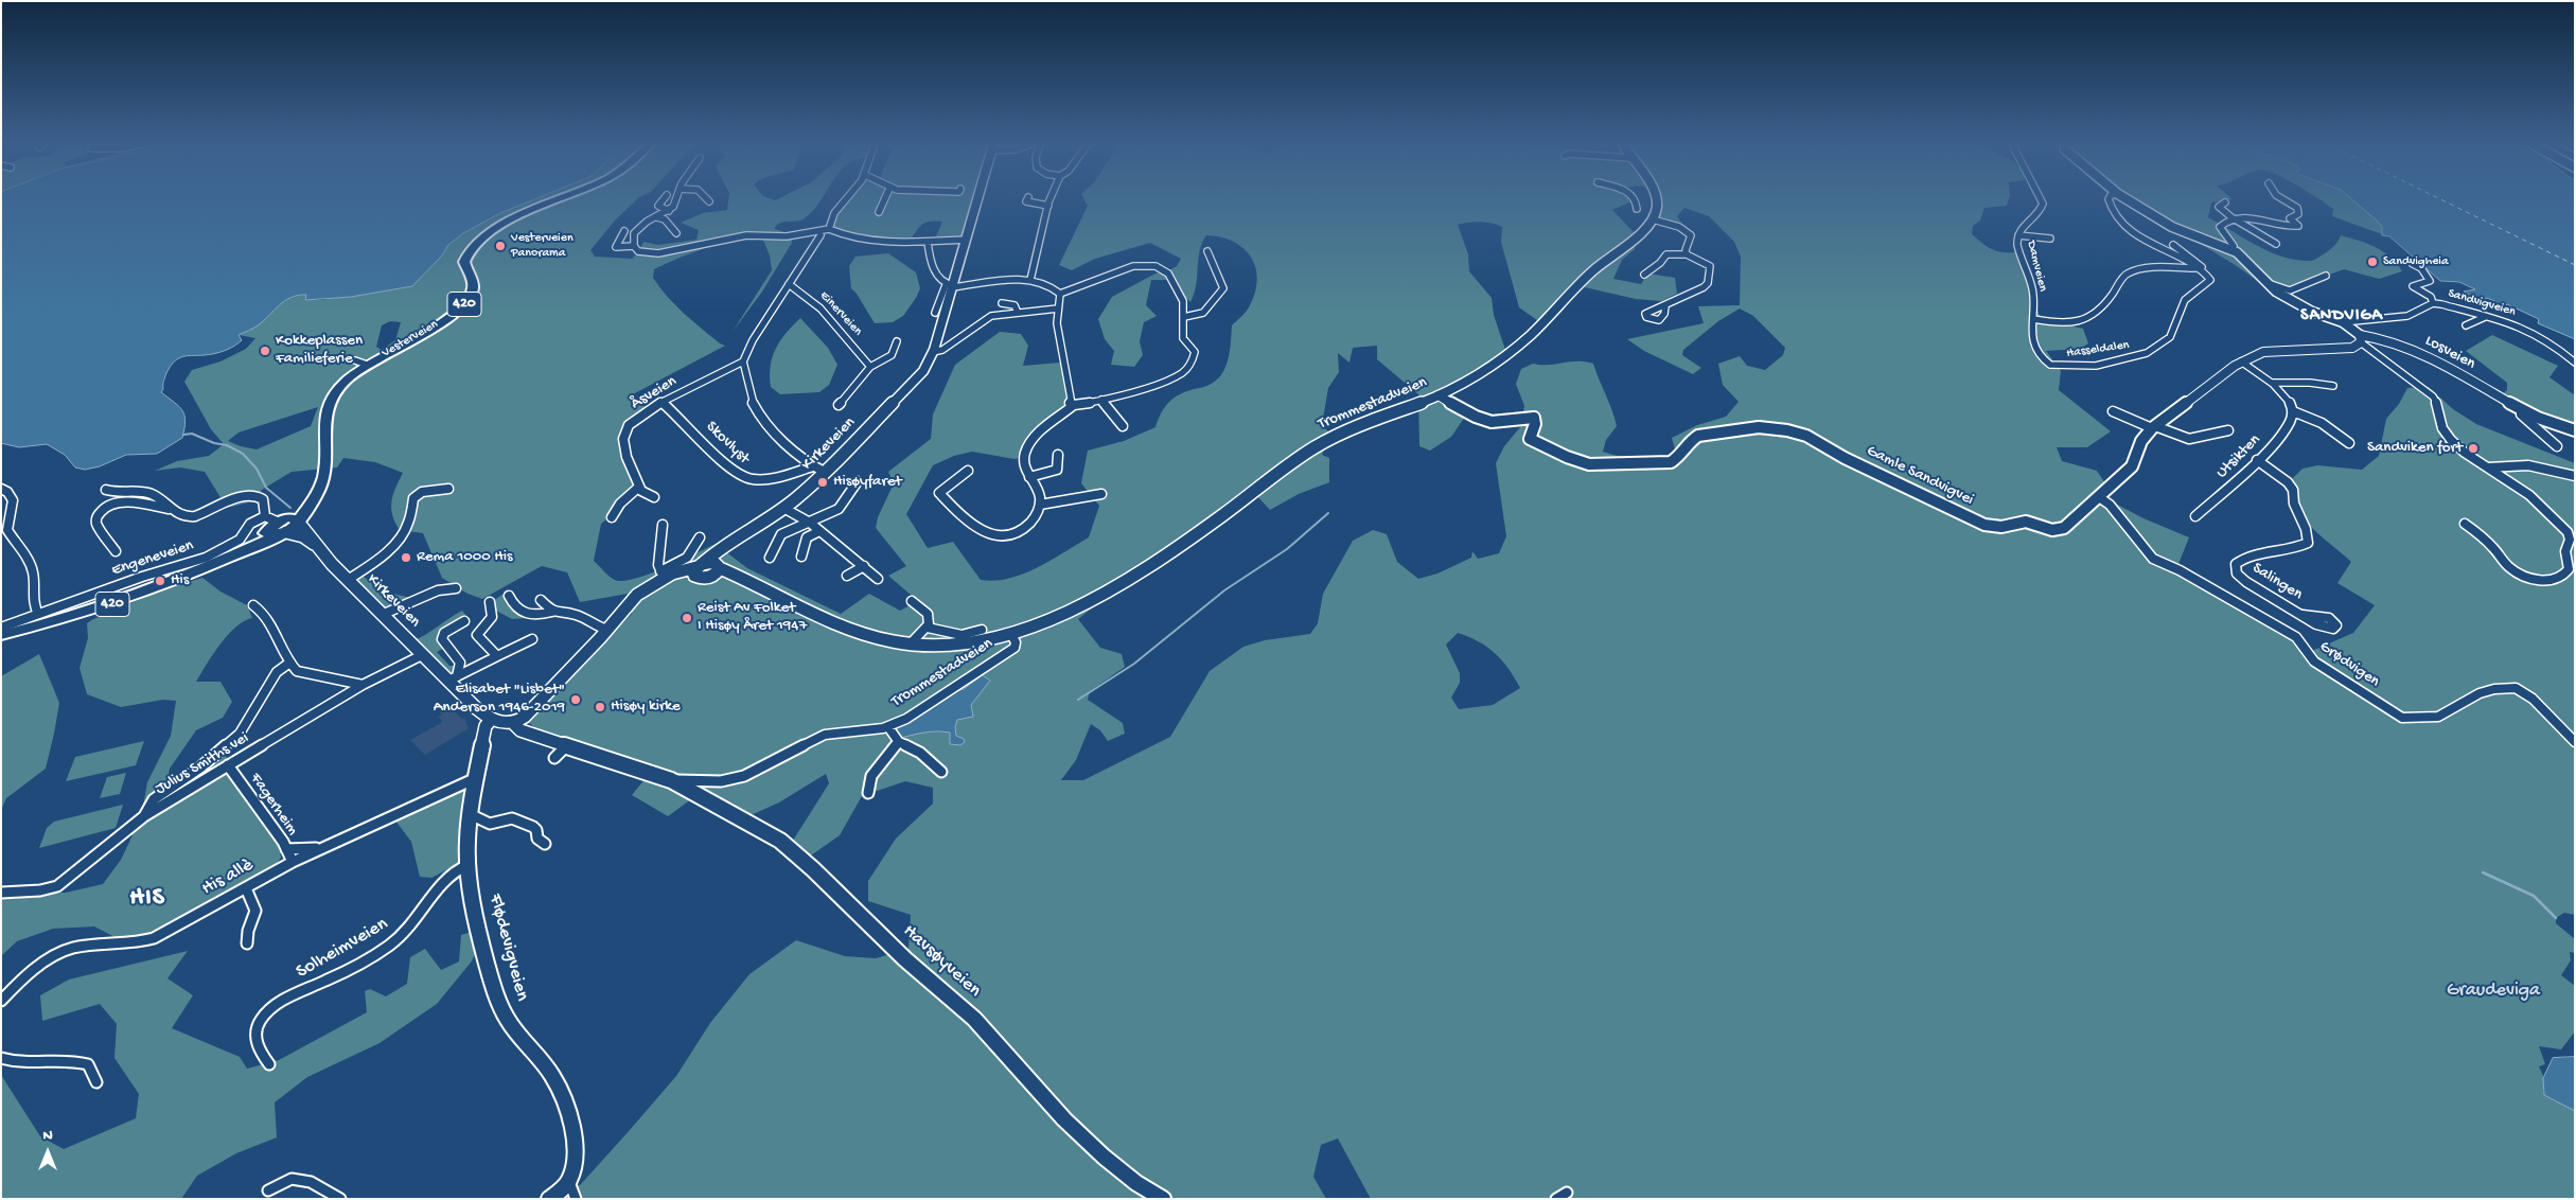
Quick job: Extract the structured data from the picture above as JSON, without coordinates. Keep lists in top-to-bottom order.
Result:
{
  "streets": {
    "main road": [
      "Sandvigveien",
      "420",
      "Vesterveien",
      "Trommestadveien",
      "Kirkeveien",
      "Flødevigveien",
      "Havsøyveien"
    ],
    "street": [
      "Damveien",
      "Einerveien",
      "Hasseldalen",
      "Losveien",
      "Åsveien",
      "Skovlyst",
      "Utsikten",
      "Gamle Sandvigvei",
      "Engeneveien",
      "Salingen",
      "Grødvigen",
      "Julius Smiths vei",
      "Fagerheim",
      "His allè",
      "Solheimveien"
    ]
  },
  "crossings": [
    ["Damveien", "Hasseldalen"],
    ["Sandvigveien", "Losveien"],
    ["Sandvigveien", "Gamle Sandvigvei"],
    ["420", "Vesterveien"],
    ["420", "Kirkeveien"],
    ["420", "Engeneveien"],
    ["Vesterveien", "Kirkeveien"],
    ["Vesterveien", "Engeneveien"],
    ["Losveien", "Gamle Sandvigvei"],
    ["Åsveien", "Skovlyst"],
    ["Trommestadveien", "Kirkeveien"],
    ["Trommestadveien", "Gamle Sandvigvei"],
    ["Trommestadveien", "Havsøyveien"],
    ["Kirkeveien", "Engeneveien"],
    ["Kirkeveien", "Julius Smiths vei"],
    ["Kirkeveien", "Flødevigveien"],
    ["Utsikten", "Salingen"],
    ["Gamle Sandvigvei", "Grødvigen"],
    ["Julius Smiths vei", "Fagerheim"],
    ["Fagerheim", "His allè"],
    ["His allè", "Flødevigveien"],
    ["Flødevigveien", "Solheimveien"]
  ],
  "districts": ["SANDVIGA", "HIS"],
  "parks": ["Graudeviga"],
  "places": [
    "Vesterveien Panorama",
    "Sandvigheia",
    "Kokkeplassen Familieferie",
    "Sandviken fort",
    "Hisøyfaret",
    "Rema 1000 His",
    "His",
    "Reist Av Folket I Hisøy Året 1947",
    "Elisabet \"Lisbet\" Anderson 1946-2019",
    "Hisøy kirke"
  ],
  "north": "top"
}
